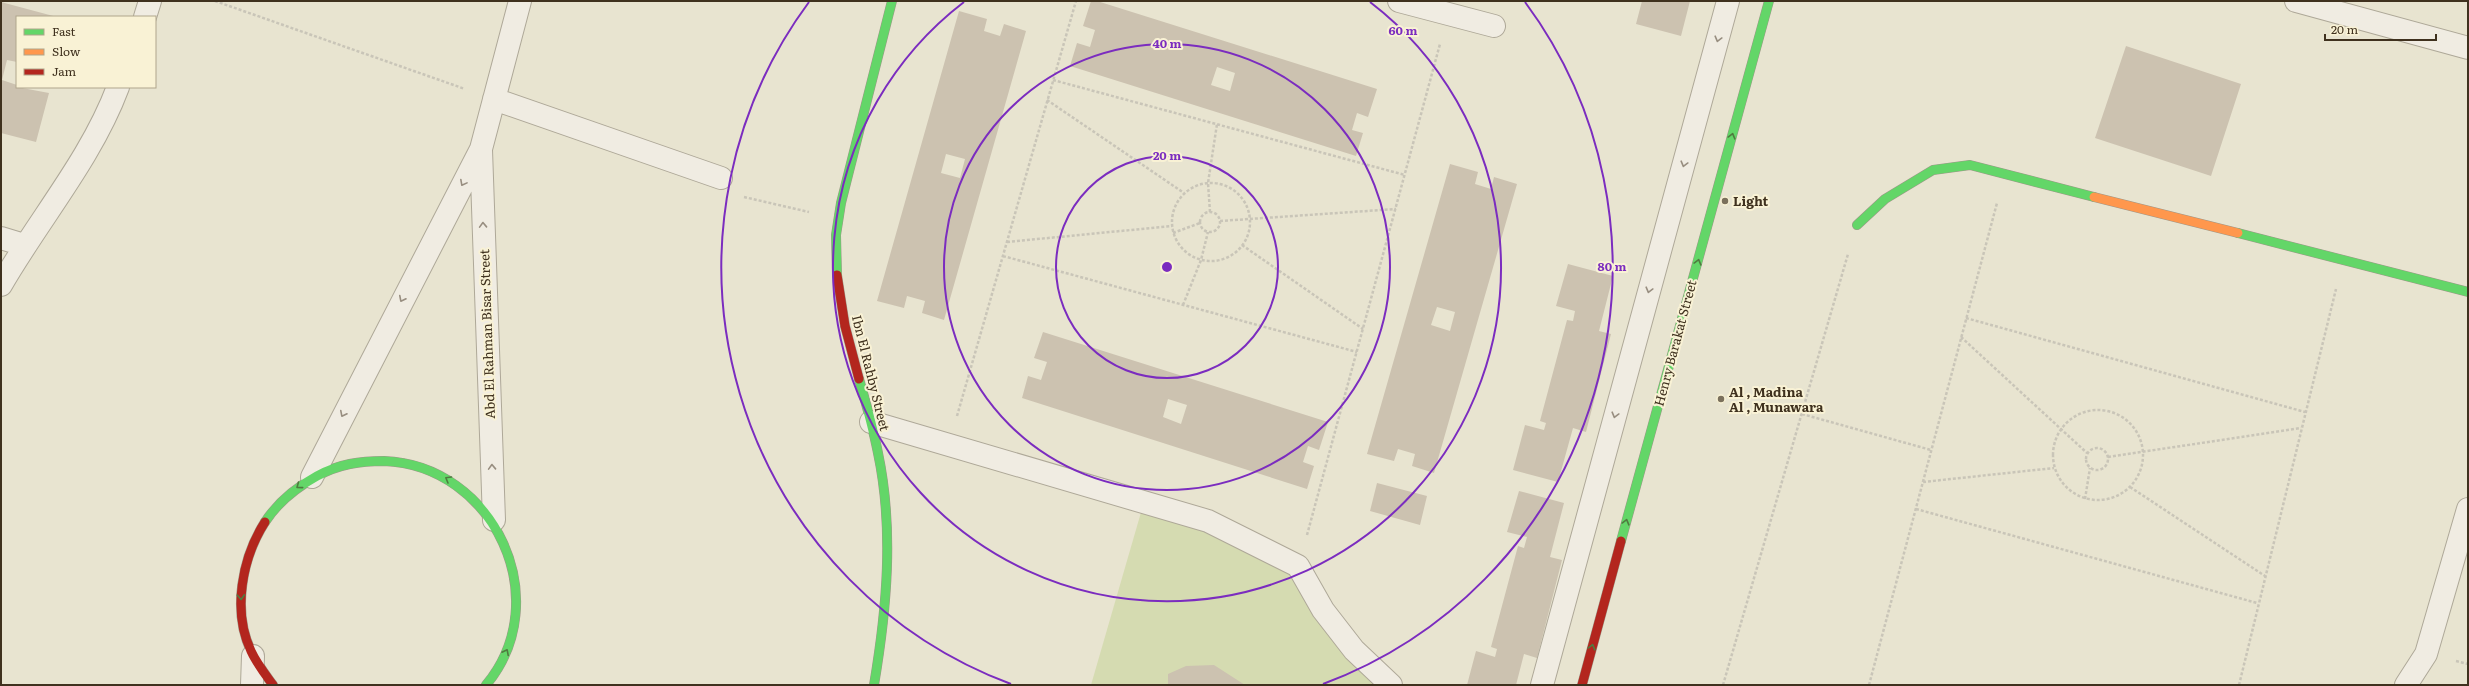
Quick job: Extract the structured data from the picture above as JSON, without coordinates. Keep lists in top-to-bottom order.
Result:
{
  "streets": {
    "street": ["Abd El Rahman Bisar Street", "Henry Barakat Street", "Ibn El Rahby Street"]
  },
  "places": ["Light", "Al , Madina Al , Munawara"],
  "legend": ["Fast", "Slow", "Jam"],
  "scale_bar": "20 m",
  "rings": [
    "60 m",
    "40 m",
    "20 m",
    "80 m"
  ]
}
